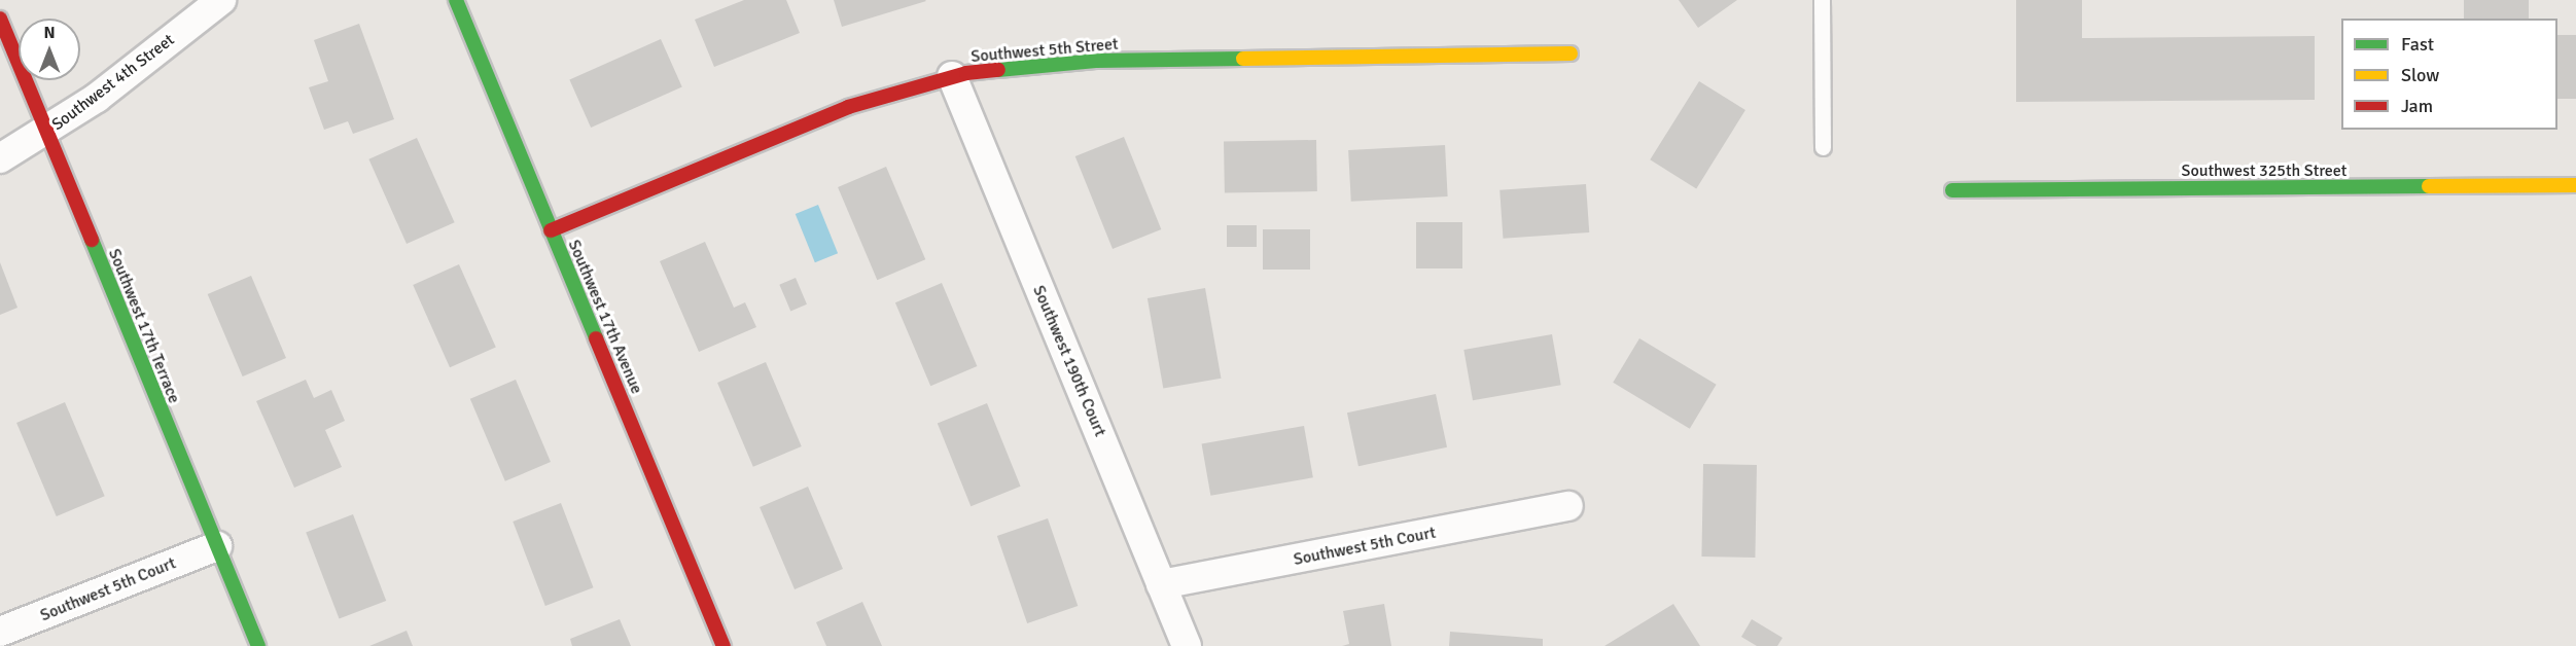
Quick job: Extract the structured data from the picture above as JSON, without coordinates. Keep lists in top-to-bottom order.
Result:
{
  "streets": {
    "street": [
      "Southwest 5th Street",
      "Southwest 4th Street",
      "Southwest 325th Street",
      "Southwest 17th Avenue",
      "Southwest 17th Terrace",
      "Southwest 190th Court",
      "Southwest 5th Court"
    ]
  },
  "crossings": [
    ["Southwest 5th Street", "Southwest 17th Avenue"],
    ["Southwest 5th Street", "Southwest 190th Court"],
    ["Southwest 4th Street", "Southwest 17th Terrace"],
    ["Southwest 17th Terrace", "Southwest 5th Court"],
    ["Southwest 190th Court", "Southwest 5th Court"]
  ],
  "legend": ["Fast", "Slow", "Jam"],
  "north": "top"
}
